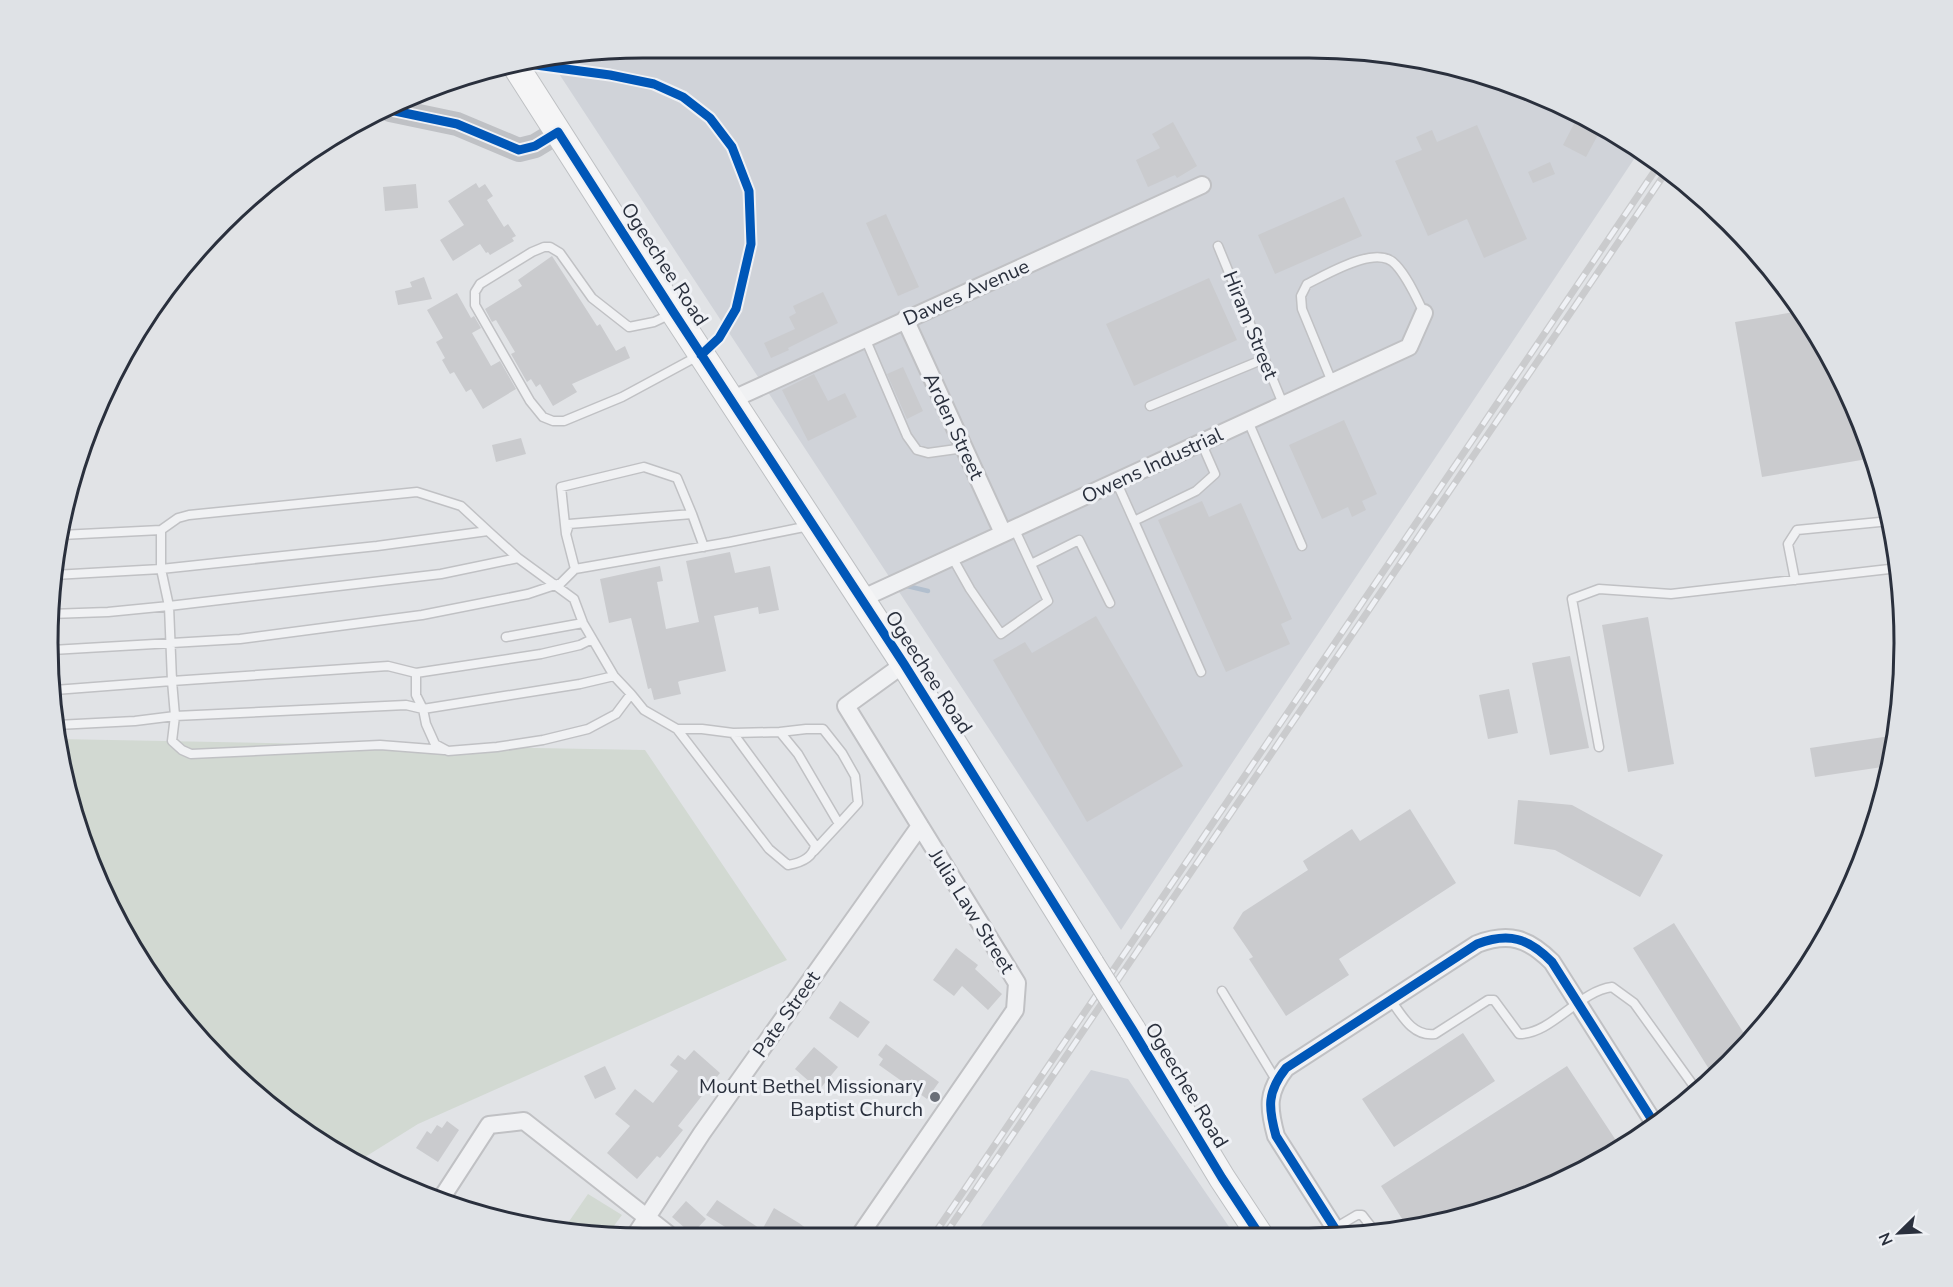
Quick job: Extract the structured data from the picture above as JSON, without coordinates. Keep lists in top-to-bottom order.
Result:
{
  "streets": {
    "main road": ["Ogeechee Road"],
    "street": [
      "Dawes Avenue",
      "Arden Street",
      "Owens Industrial",
      "Julia Law Street",
      "Pate Street"
    ],
    "lane": ["Hiram Street"]
  },
  "crossings": [
    ["Ogeechee Road", "Dawes Avenue"],
    ["Ogeechee Road", "Owens Industrial"],
    ["Ogeechee Road", "Julia Law Street"],
    ["Dawes Avenue", "Arden Street"],
    ["Hiram Street", "Owens Industrial"],
    ["Arden Street", "Owens Industrial"],
    ["Julia Law Street", "Pate Street"]
  ],
  "places": ["Mount Bethel Missionary Baptist Church"],
  "north": "bottom left"
}
